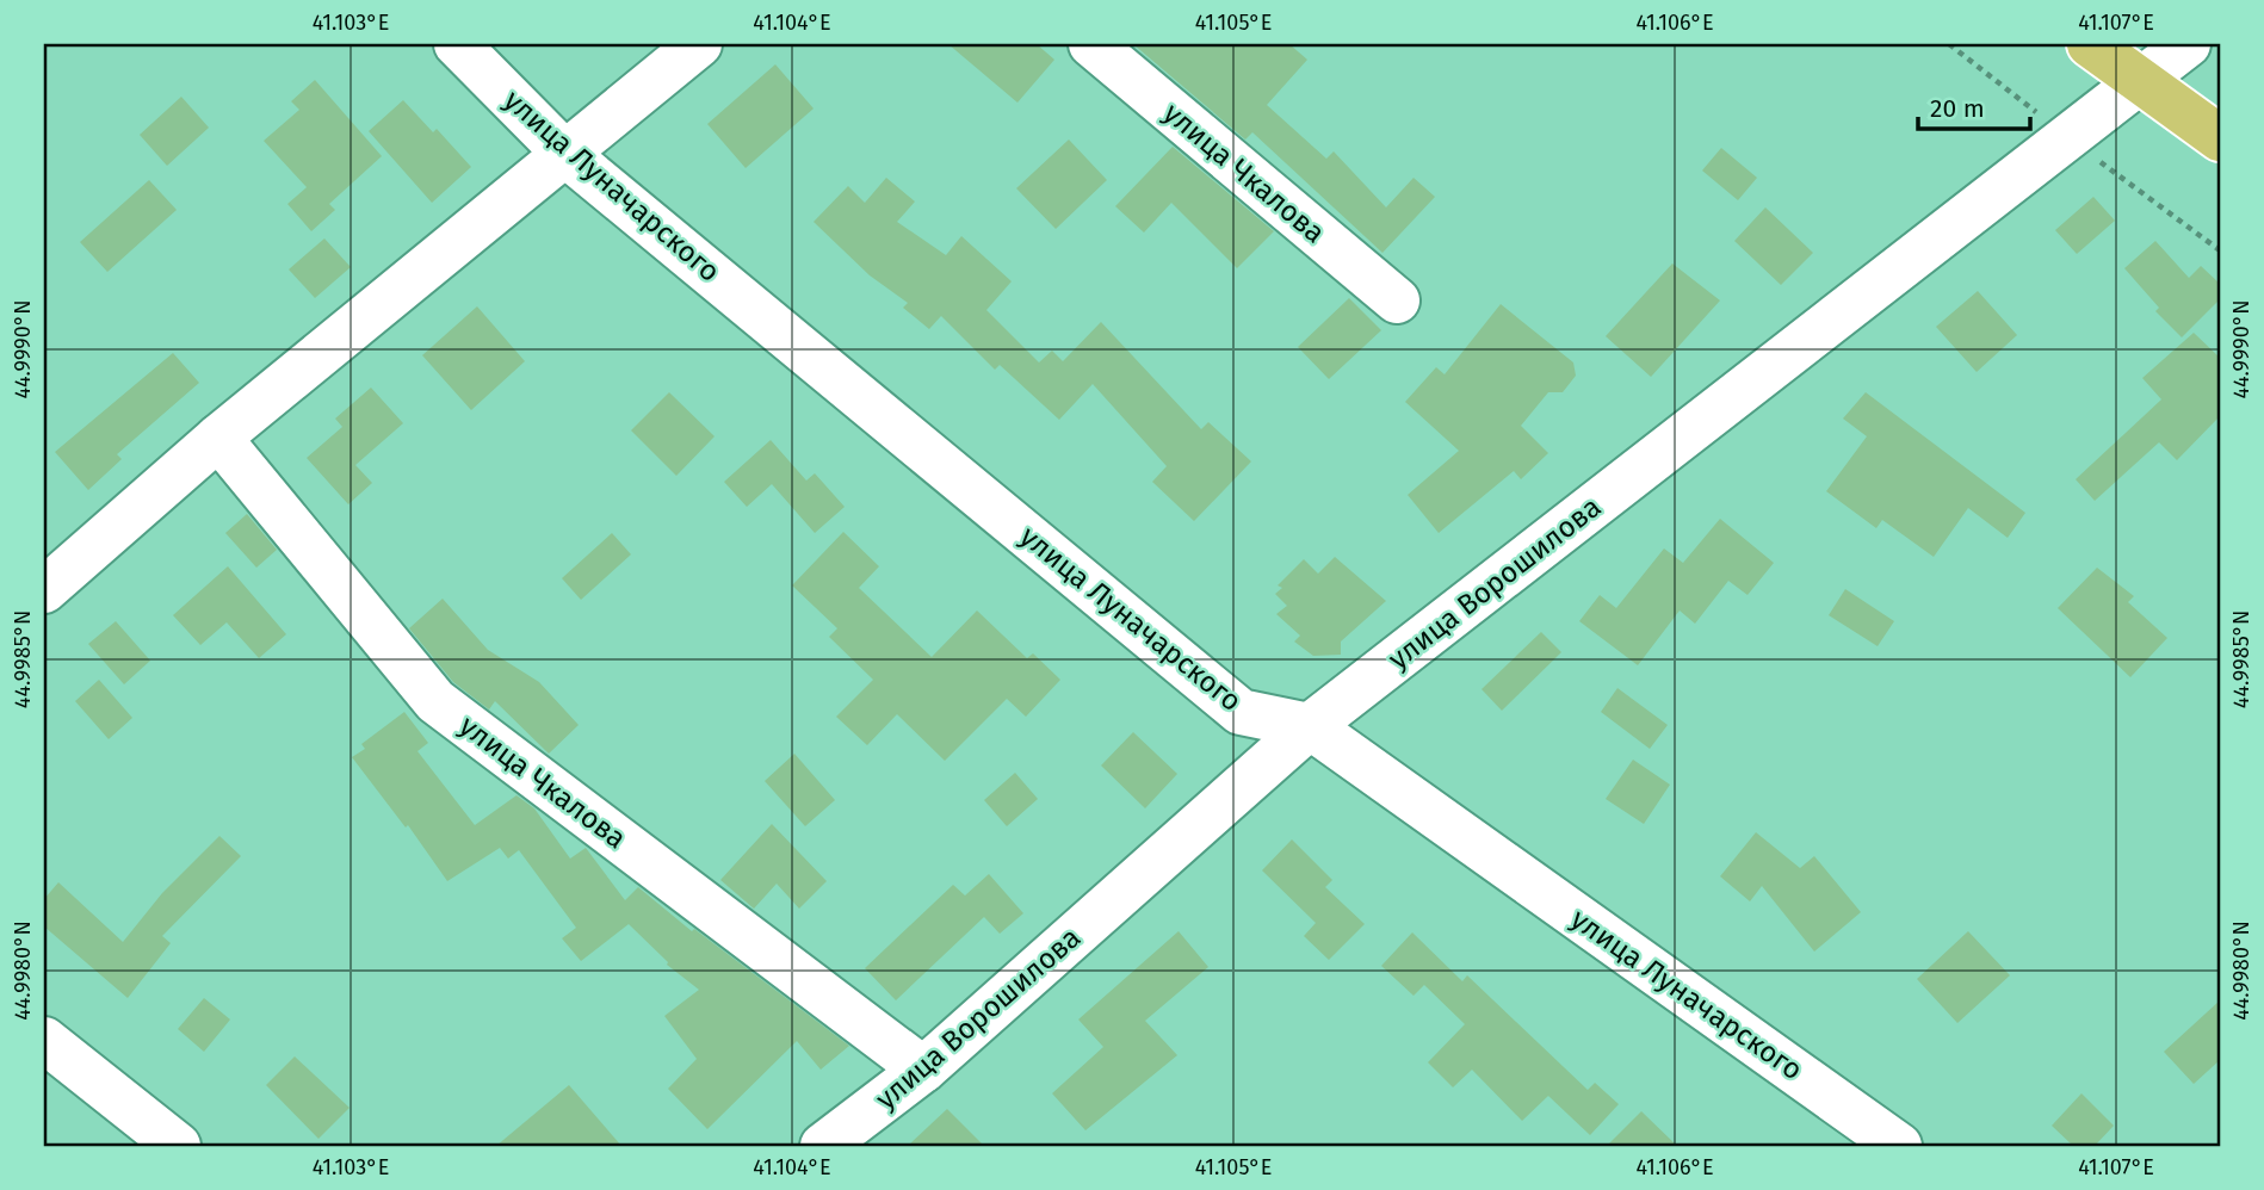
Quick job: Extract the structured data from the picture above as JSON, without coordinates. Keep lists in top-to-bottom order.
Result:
{
  "streets": {
    "street": ["улица Чкалова", "улица Луначарского", "улица Ворошилова"]
  },
  "crossings": [
    ["улица Чкалова", "улица Ворошилова"],
    ["улица Луначарского", "улица Ворошилова"]
  ],
  "scale_bar": "20 m",
  "coordinates": [
    "41.103°E",
    "41.104°E",
    "41.105°E",
    "41.106°E",
    "41.107°E",
    "44.9990°N",
    "44.9985°N",
    "44.9980°N"
  ]
}
